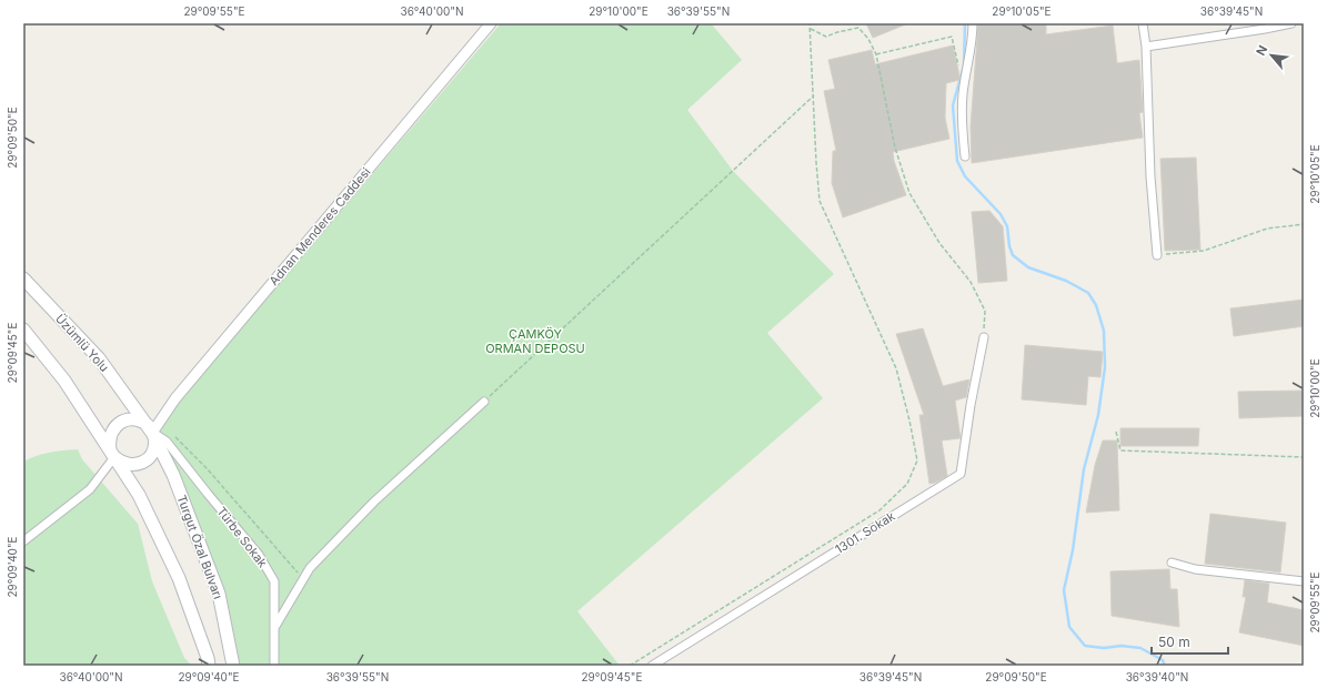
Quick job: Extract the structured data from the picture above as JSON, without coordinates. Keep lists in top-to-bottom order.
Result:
{
  "streets": {
    "main road": ["Üzümlü Yolu", "Turgut Özal Bulvarı"],
    "street": ["Adnan Menderes Caddesi", "1301. Sokak", "Türbe Sokak"]
  },
  "crossings": [
    ["Adnan Menderes Caddesi", "Üzümlü Yolu"],
    ["Adnan Menderes Caddesi", "Türbe Sokak"],
    ["Adnan Menderes Caddesi", "Turgut Özal Bulvarı"],
    ["Üzümlü Yolu", "Türbe Sokak"],
    ["Üzümlü Yolu", "Turgut Özal Bulvarı"],
    ["Türbe Sokak", "Turgut Özal Bulvarı"]
  ],
  "parks": ["ÇAMKÖY ORMAN DEPOSU"],
  "scale_bar": "50 m",
  "north": "top left",
  "coordinates": [
    "29°09'55\"E",
    "36°40'00\"N",
    "29°10'00\"E",
    "36°39'55\"N",
    "29°10'05\"E",
    "36°39'45\"N",
    "29°09'50\"E",
    "29°09'45\"E",
    "29°09'40\"E",
    "36°39'40\"N"
  ]
}
